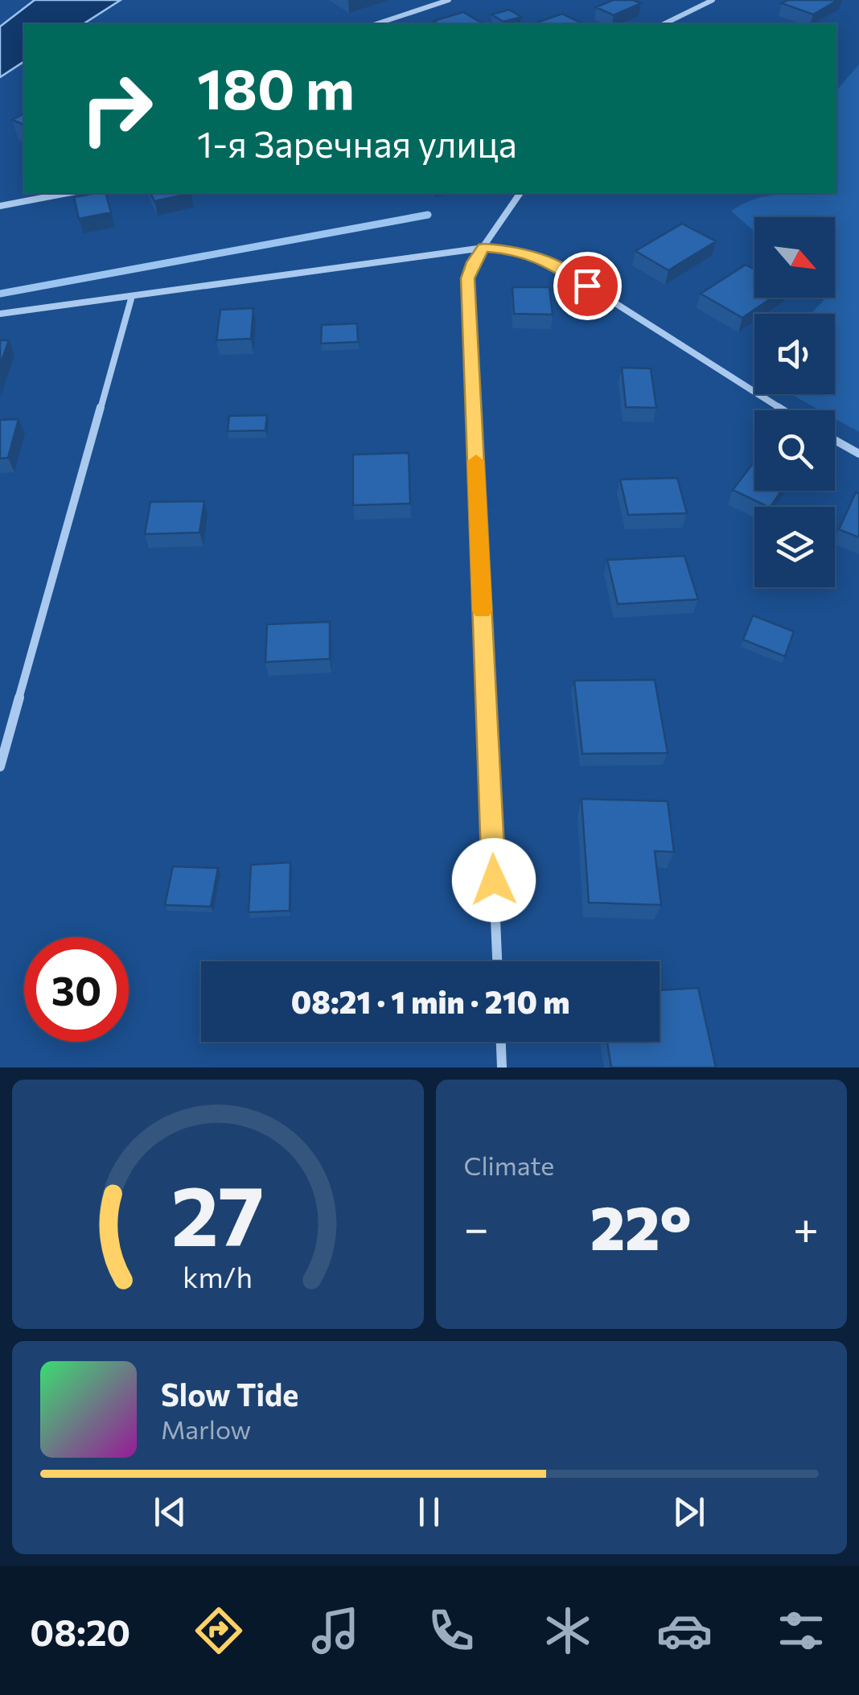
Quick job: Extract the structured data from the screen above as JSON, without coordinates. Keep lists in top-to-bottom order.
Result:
{
  "north": "bottom right",
  "page": {
    "turn": ["180 m", "1-я Заречная улица"],
    "limit": "30",
    "trip": "08:21 · 1 min · 210 m",
    "tile": "Climate",
    "heat": ["−", "22°", "+"],
    "song": ["Slow Tide", "Marlow"],
    "tabs": "08:20",
    "gauge": ["27", "km/h"]
  }
}
